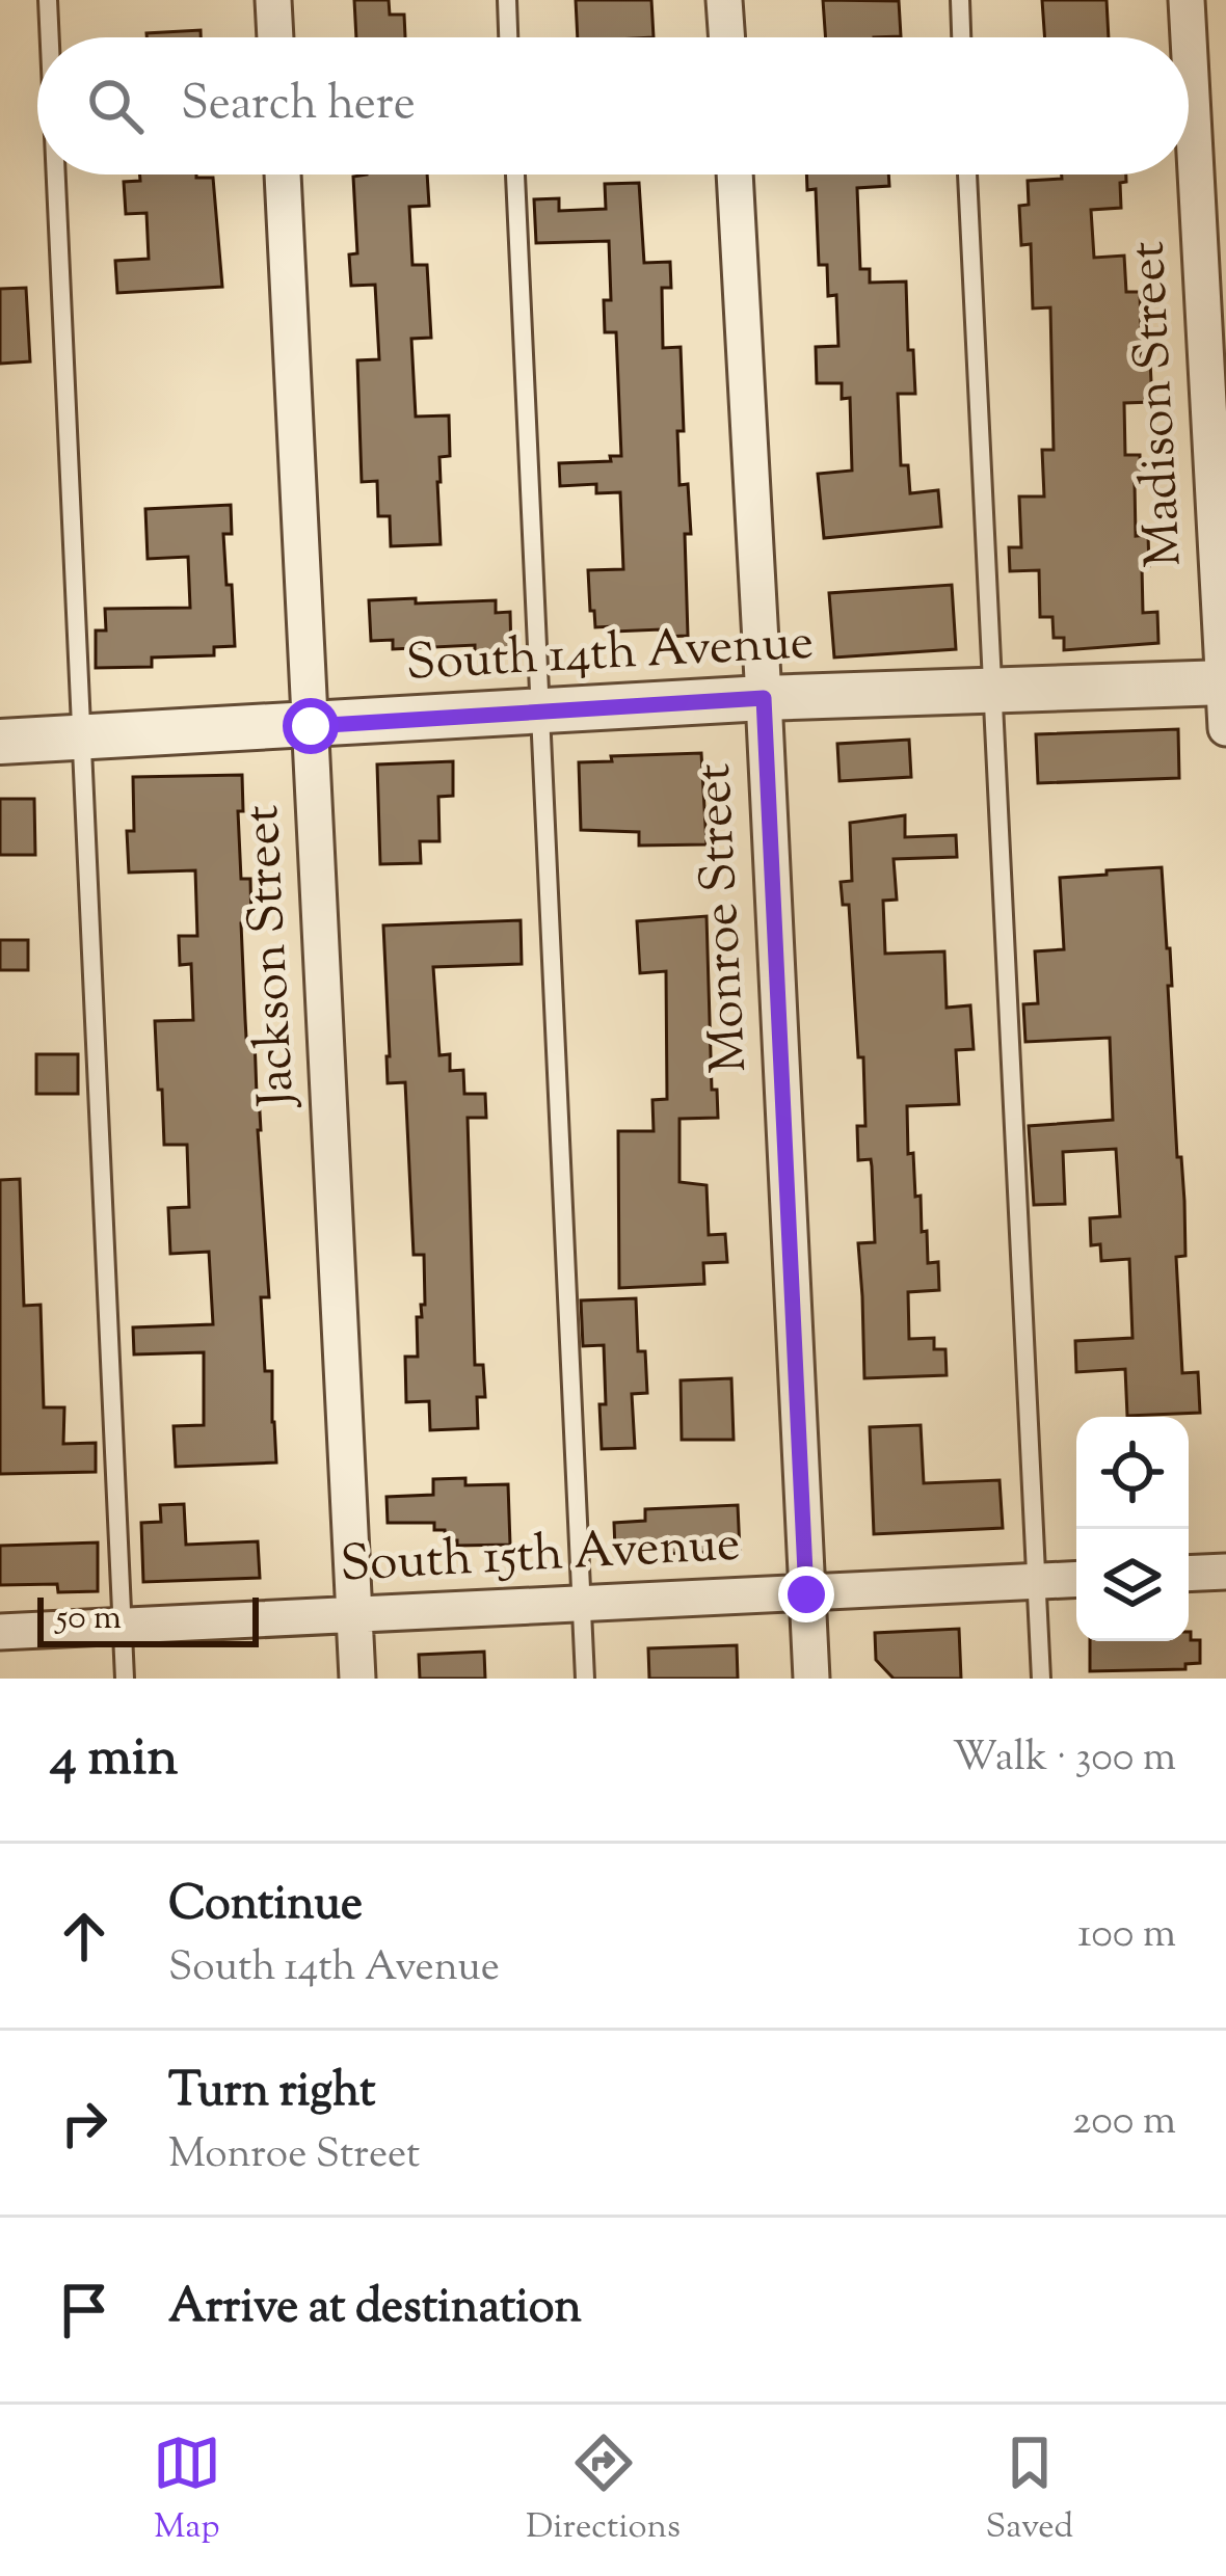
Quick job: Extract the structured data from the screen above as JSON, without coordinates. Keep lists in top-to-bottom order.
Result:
{
  "streets": {
    "street": [
      "Madison Street",
      "South 14th Avenue",
      "Monroe Street",
      "Jackson Street",
      "South 15th Avenue"
    ]
  },
  "crossings": [
    ["Madison Street", "South 14th Avenue"],
    ["South 14th Avenue", "Monroe Street"],
    ["South 14th Avenue", "Jackson Street"],
    ["Monroe Street", "South 15th Avenue"],
    ["Jackson Street", "South 15th Avenue"]
  ],
  "scale_bar": "50 m",
  "page": {
    "search": "Search here",
    "scale": "50 m",
    "heading": ["4 min", "Walk · 300 m"],
    "list": [
      ["Continue", "South 14th Avenue", "100 m"],
      ["Turn right", "Monroe Street", "200 m"],
      "Arrive at destination"
    ],
    "nav": ["Map", "Directions", "Saved"]
  }
}
